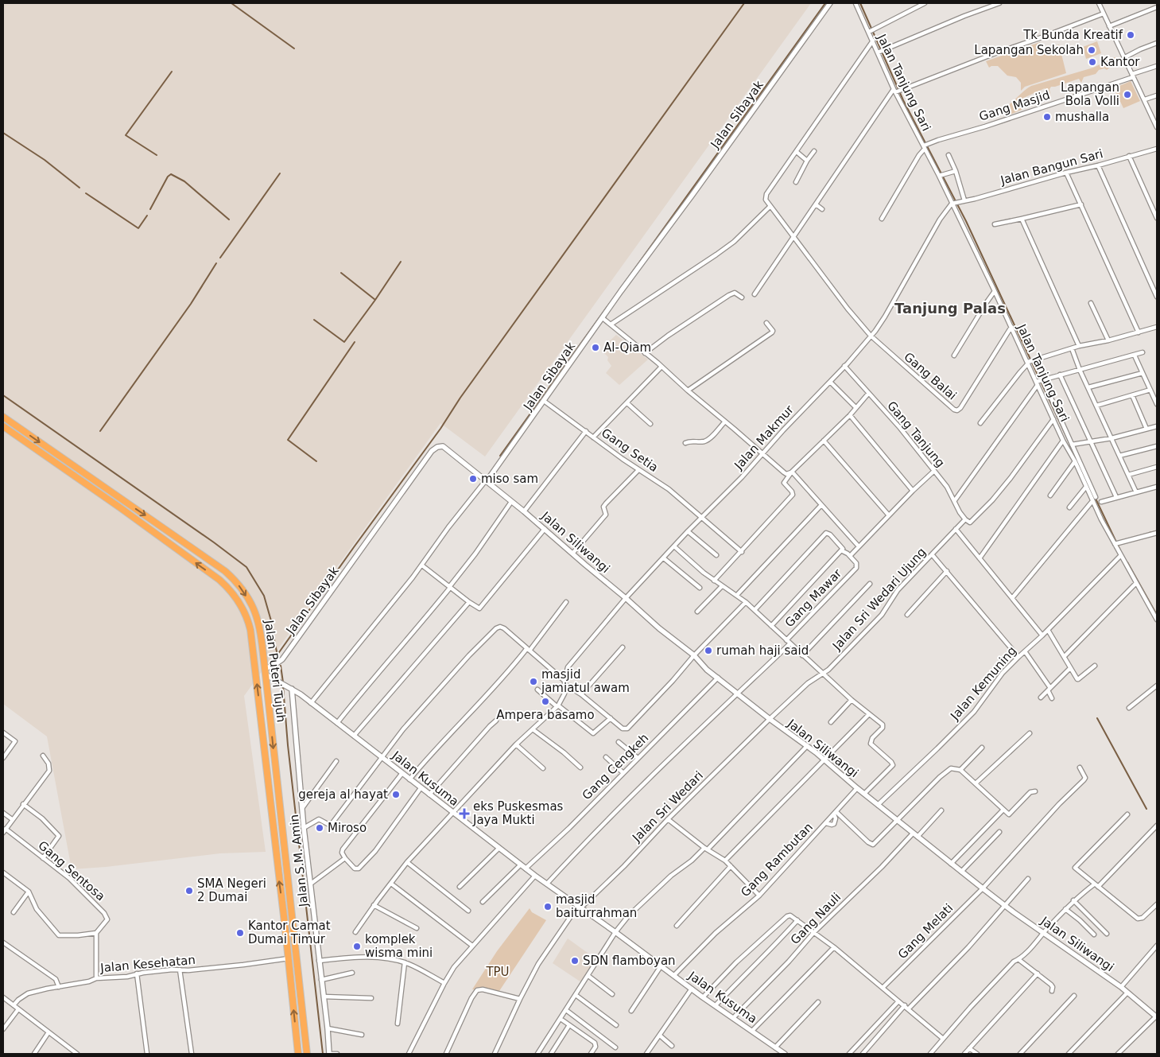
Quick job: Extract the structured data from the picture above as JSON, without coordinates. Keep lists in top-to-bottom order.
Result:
{
  "streets": {
    "highway": ["Jalan Puteri Tujuh"],
    "street": [
      "Jalan Tanjung Sari",
      "Gang Masjid",
      "Jalan Sibayak",
      "Jalan Bangun Sari",
      "Gang Balai",
      "Gang Tanjung",
      "Jalan Makmur",
      "Gang Setia",
      "Jalan Siliwangi",
      "Gang Mawar",
      "Jalan Sri Wedari Ujung",
      "Jalan Kemuning",
      "Gang Cengkeh",
      "Jalan Kusuma",
      "Jalan Sri Wedari",
      "Gang Rambutan",
      "Jalan S.M. Amin",
      "Gang Sentosa",
      "Gang Nauli",
      "Gang Melati",
      "Jalan Kesehatan"
    ]
  },
  "crossings": [
    ["Jalan Tanjung Sari", "Gang Masjid"],
    ["Jalan Tanjung Sari", "Jalan Bangun Sari"],
    ["Jalan Tanjung Sari", "Gang Balai"],
    ["Jalan Tanjung Sari", "Jalan Makmur"],
    ["Jalan Tanjung Sari", "Jalan Kemuning"],
    ["Jalan Sibayak", "Gang Setia"],
    ["Jalan Sibayak", "Jalan Siliwangi"],
    ["Jalan Sibayak", "Jalan Puteri Tujuh"],
    ["Jalan Sibayak", "Jalan Kusuma"],
    ["Jalan Bangun Sari", "Jalan Makmur"],
    ["Gang Balai", "Jalan Makmur"],
    ["Gang Tanjung", "Jalan Makmur"],
    ["Gang Tanjung", "Jalan Sri Wedari Ujung"],
    ["Jalan Makmur", "Gang Setia"],
    ["Jalan Makmur", "Jalan Siliwangi"],
    ["Jalan Siliwangi", "Jalan Sri Wedari Ujung"],
    ["Jalan Siliwangi", "Jalan Kemuning"],
    ["Jalan Siliwangi", "Gang Cengkeh"],
    ["Jalan Siliwangi", "Jalan Sri Wedari"],
    ["Jalan Siliwangi", "Gang Rambutan"],
    ["Jalan Siliwangi", "Gang Nauli"],
    ["Jalan Siliwangi", "Gang Melati"],
    ["Jalan Sri Wedari Ujung", "Jalan Sri Wedari"],
    ["Jalan Puteri Tujuh", "Jalan Kusuma"],
    ["Jalan Puteri Tujuh", "Jalan Kesehatan"],
    ["Gang Cengkeh", "Jalan Kusuma"],
    ["Jalan Kusuma", "Jalan Sri Wedari"],
    ["Jalan Kusuma", "Gang Rambutan"],
    ["Jalan Kusuma", "Jalan S.M. Amin"],
    ["Jalan Kusuma", "Gang Nauli"]
  ],
  "districts": ["Tanjung Palas"],
  "parks": ["TPU"],
  "places": {
    "other": [
      "Tk Bunda Kreatif",
      "Lapangan Sekolah",
      "Kantor",
      "Lapangan Bola Volli",
      "mushalla",
      "Al-Qiam",
      "miso sam",
      "rumah haji said",
      "masjid jamiatul awam",
      "Ampera basamo",
      "gereja al hayat",
      "Miroso",
      "SMA Negeri 2 Dumai",
      "masjid baiturrahman",
      "Kantor Camat Dumai Timur",
      "komplek wisma mini",
      "SDN flamboyan"
    ],
    "health": ["eks Puskesmas Jaya Mukti"]
  }
}
